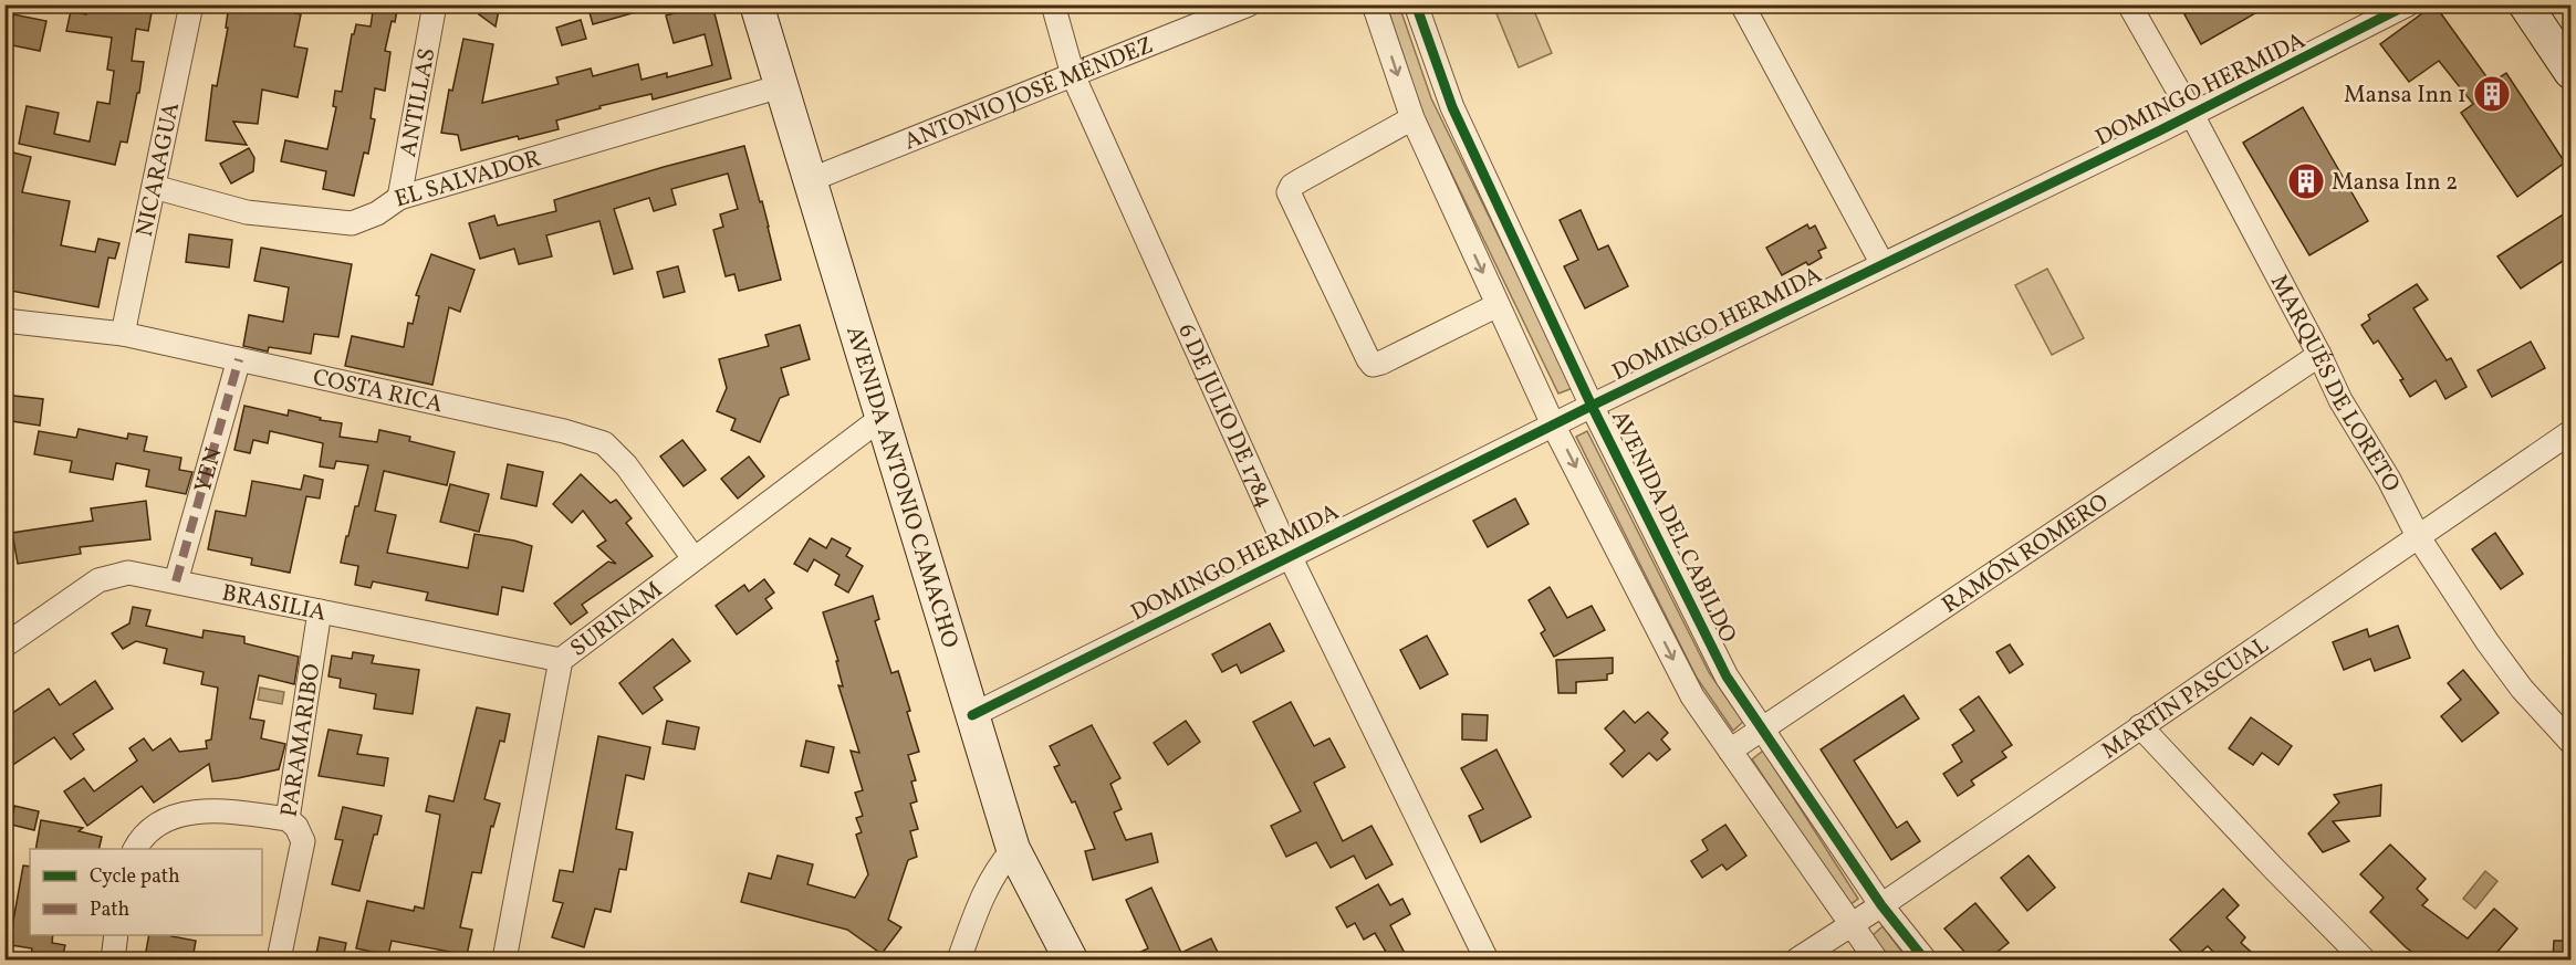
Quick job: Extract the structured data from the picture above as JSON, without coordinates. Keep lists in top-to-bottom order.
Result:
{
  "streets": {
    "street": [
      "DOMINGO HERMIDA",
      "ANTONIO JOSÉ MÉNDEZ",
      "ANTILLAS",
      "NICARAGUA",
      "EL SALVADOR",
      "MARQUÉS DE LORETO",
      "COSTA RICA",
      "6 DE JULIO DE 1784",
      "YEN",
      "AVENIDA ANTONIO CAMACHO",
      "AVENIDA DEL CABILDO",
      "RAMÓN ROMERO",
      "BRASILIA",
      "SURINAM",
      "MARTÍN PASCUAL",
      "PARAMARIBO"
    ]
  },
  "crossings": [
    ["DOMINGO HERMIDA", "MARQUÉS DE LORETO"],
    ["DOMINGO HERMIDA", "6 DE JULIO DE 1784"],
    ["DOMINGO HERMIDA", "AVENIDA ANTONIO CAMACHO"],
    ["DOMINGO HERMIDA", "AVENIDA DEL CABILDO"],
    ["ANTONIO JOSÉ MÉNDEZ", "6 DE JULIO DE 1784"],
    ["ANTONIO JOSÉ MÉNDEZ", "AVENIDA ANTONIO CAMACHO"],
    ["ANTILLAS", "EL SALVADOR"],
    ["NICARAGUA", "EL SALVADOR"],
    ["NICARAGUA", "COSTA RICA"],
    ["EL SALVADOR", "AVENIDA ANTONIO CAMACHO"],
    ["MARQUÉS DE LORETO", "RAMÓN ROMERO"],
    ["MARQUÉS DE LORETO", "MARTÍN PASCUAL"],
    ["COSTA RICA", "YEN"],
    ["COSTA RICA", "SURINAM"],
    ["YEN", "BRASILIA"],
    ["AVENIDA ANTONIO CAMACHO", "SURINAM"],
    ["AVENIDA DEL CABILDO", "RAMÓN ROMERO"],
    ["AVENIDA DEL CABILDO", "MARTÍN PASCUAL"],
    ["BRASILIA", "SURINAM"],
    ["BRASILIA", "PARAMARIBO"]
  ],
  "places": {
    "building": ["Mansa Inn 1", "Mansa Inn 2"]
  },
  "legend": ["Cycle path", "Path"]
}
